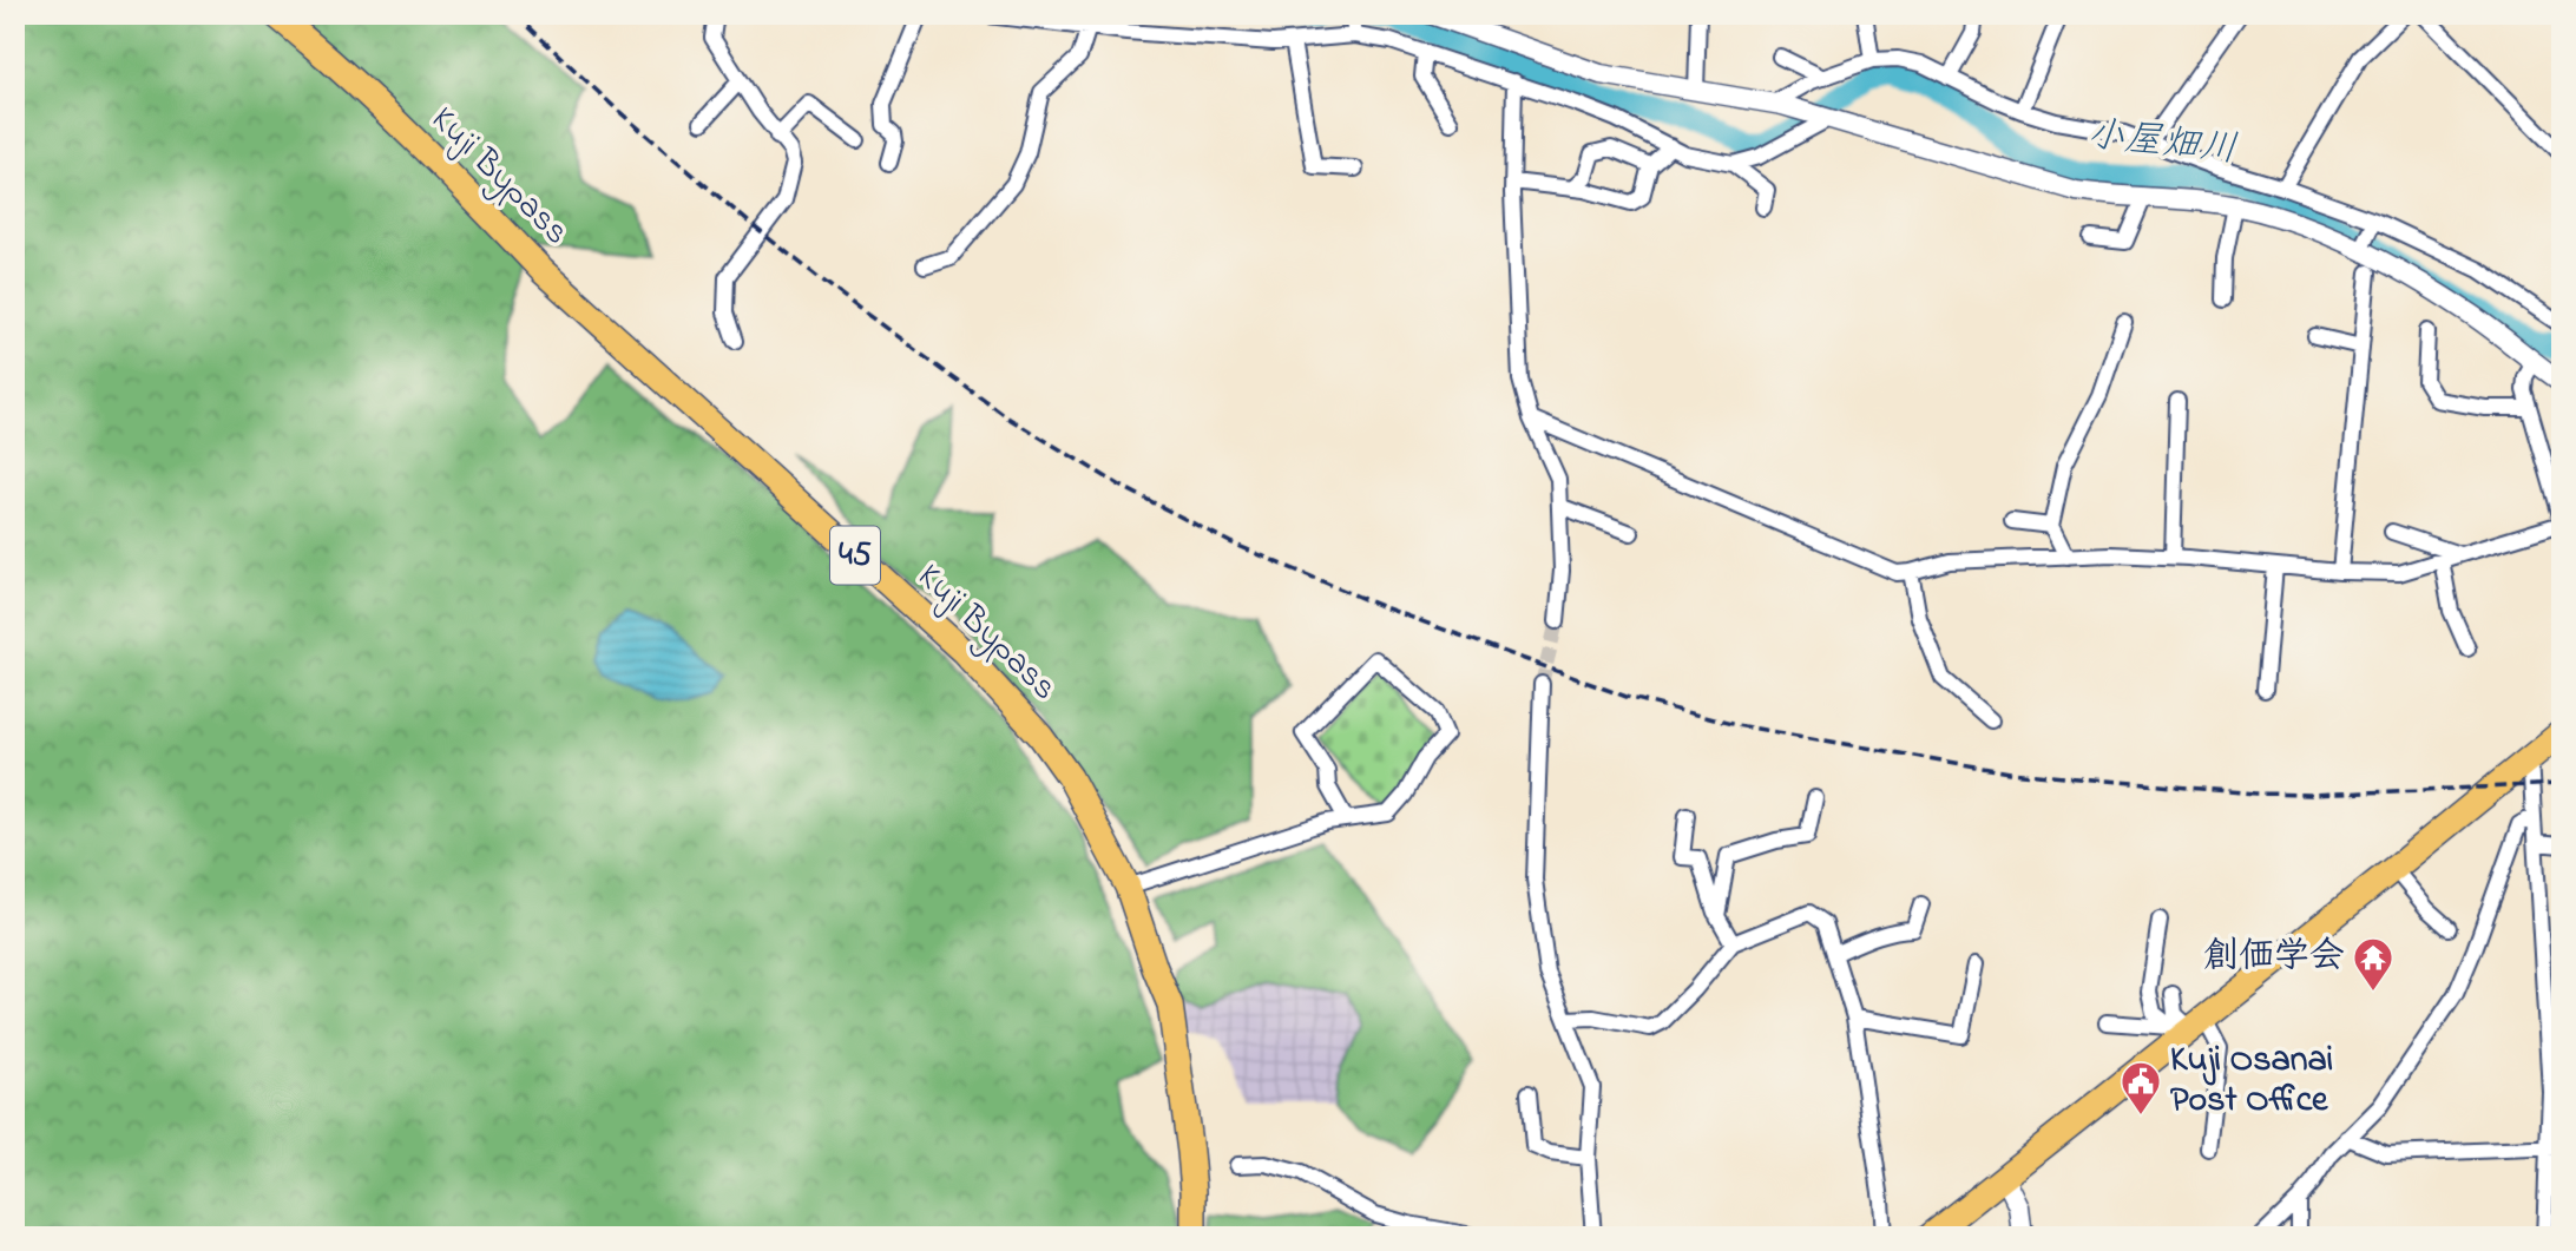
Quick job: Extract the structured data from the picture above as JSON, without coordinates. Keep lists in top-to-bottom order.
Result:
{
  "streets": {
    "highway": ["Kuji Bypass", "45"]
  },
  "water": ["小屋畑川"],
  "places": {
    "temple": ["創価学会"],
    "public building": ["Kuji Osanai Post Office"]
  }
}
